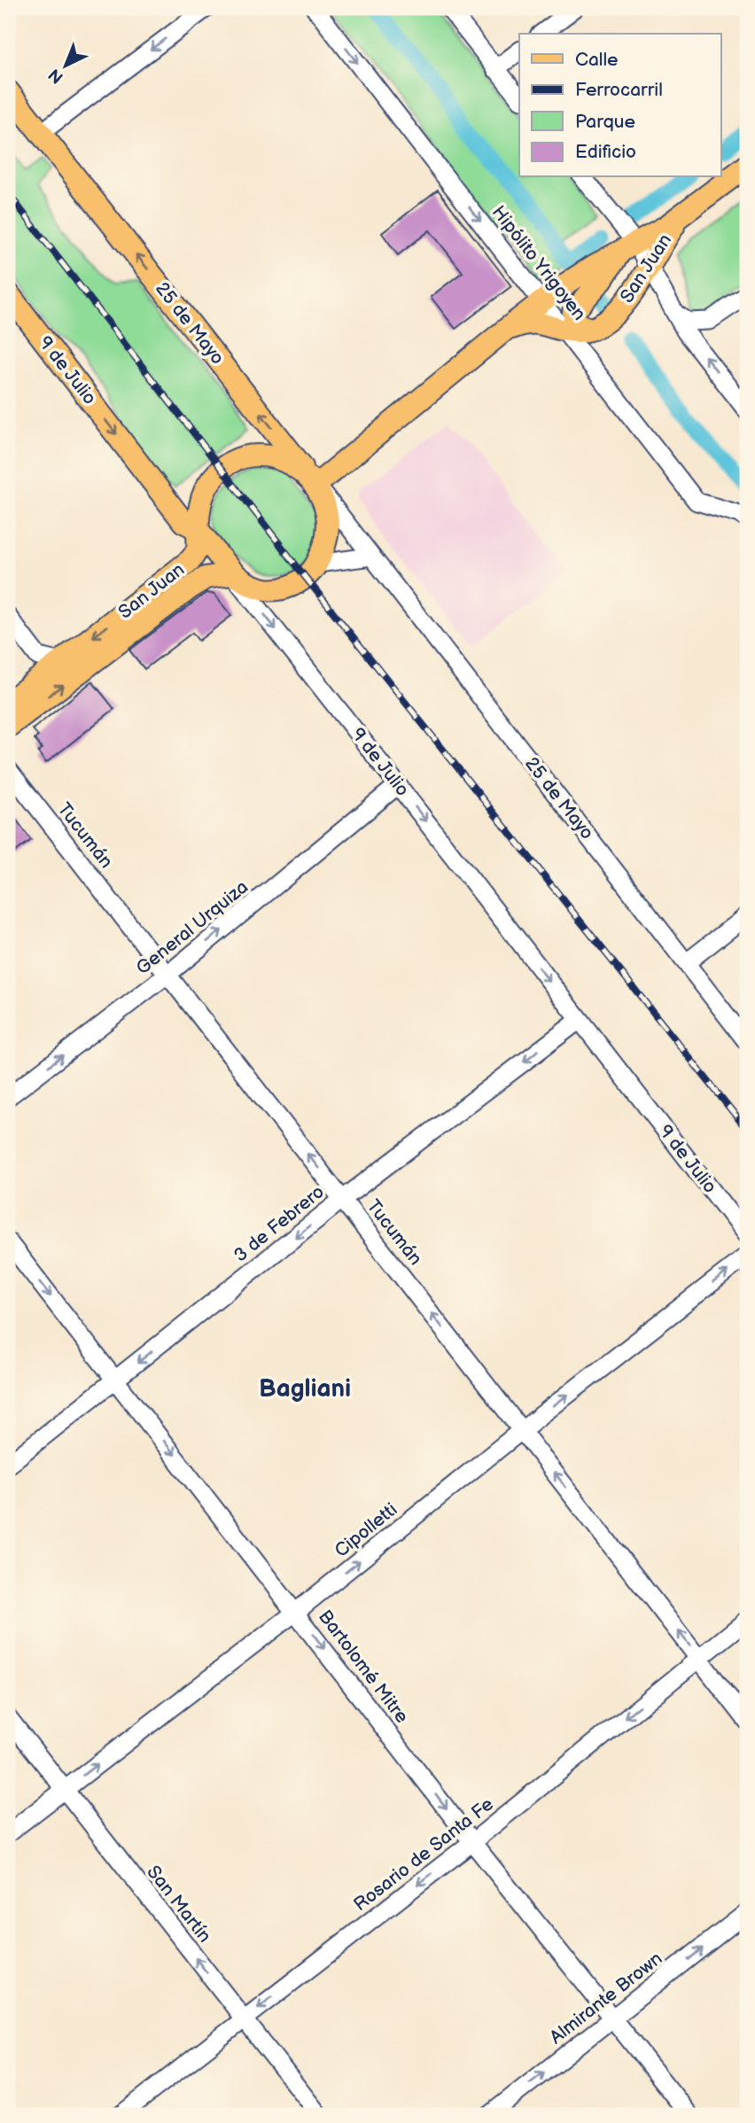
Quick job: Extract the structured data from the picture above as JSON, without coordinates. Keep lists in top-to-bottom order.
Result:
{
  "streets": {
    "main road": ["San Juan", "25 de Mayo", "9 de Julio"],
    "street": [
      "Hipólito Yrigoyen",
      "Tucumán",
      "General Urquiza",
      "3 de Febrero",
      "Cipolletti",
      "Bartolomé Mitre",
      "Rosario de Santa Fe",
      "San Martín",
      "Almirante Brown"
    ]
  },
  "crossings": [
    ["Hipólito Yrigoyen", "San Juan"],
    ["San Juan", "25 de Mayo"],
    ["San Juan", "9 de Julio"],
    ["25 de Mayo", "9 de Julio"],
    ["9 de Julio", "General Urquiza"],
    ["9 de Julio", "3 de Febrero"],
    ["Tucumán", "General Urquiza"],
    ["Tucumán", "3 de Febrero"],
    ["Tucumán", "Cipolletti"],
    ["Tucumán", "Rosario de Santa Fe"],
    ["3 de Febrero", "Bartolomé Mitre"],
    ["Cipolletti", "Bartolomé Mitre"],
    ["Cipolletti", "San Martín"],
    ["Bartolomé Mitre", "Rosario de Santa Fe"],
    ["Bartolomé Mitre", "Almirante Brown"],
    ["Rosario de Santa Fe", "San Martín"]
  ],
  "one_way": [
    "25 de Mayo",
    "9 de Julio",
    "Tucumán",
    "General Urquiza",
    "3 de Febrero",
    "Cipolletti",
    "Bartolomé Mitre",
    "Rosario de Santa Fe",
    "San Martín",
    "Almirante Brown"
  ],
  "districts": ["Bagliani"],
  "legend": [
    "Calle",
    "Ferrocarril",
    "Parque",
    "Edificio"
  ],
  "north": "bottom left"
}
